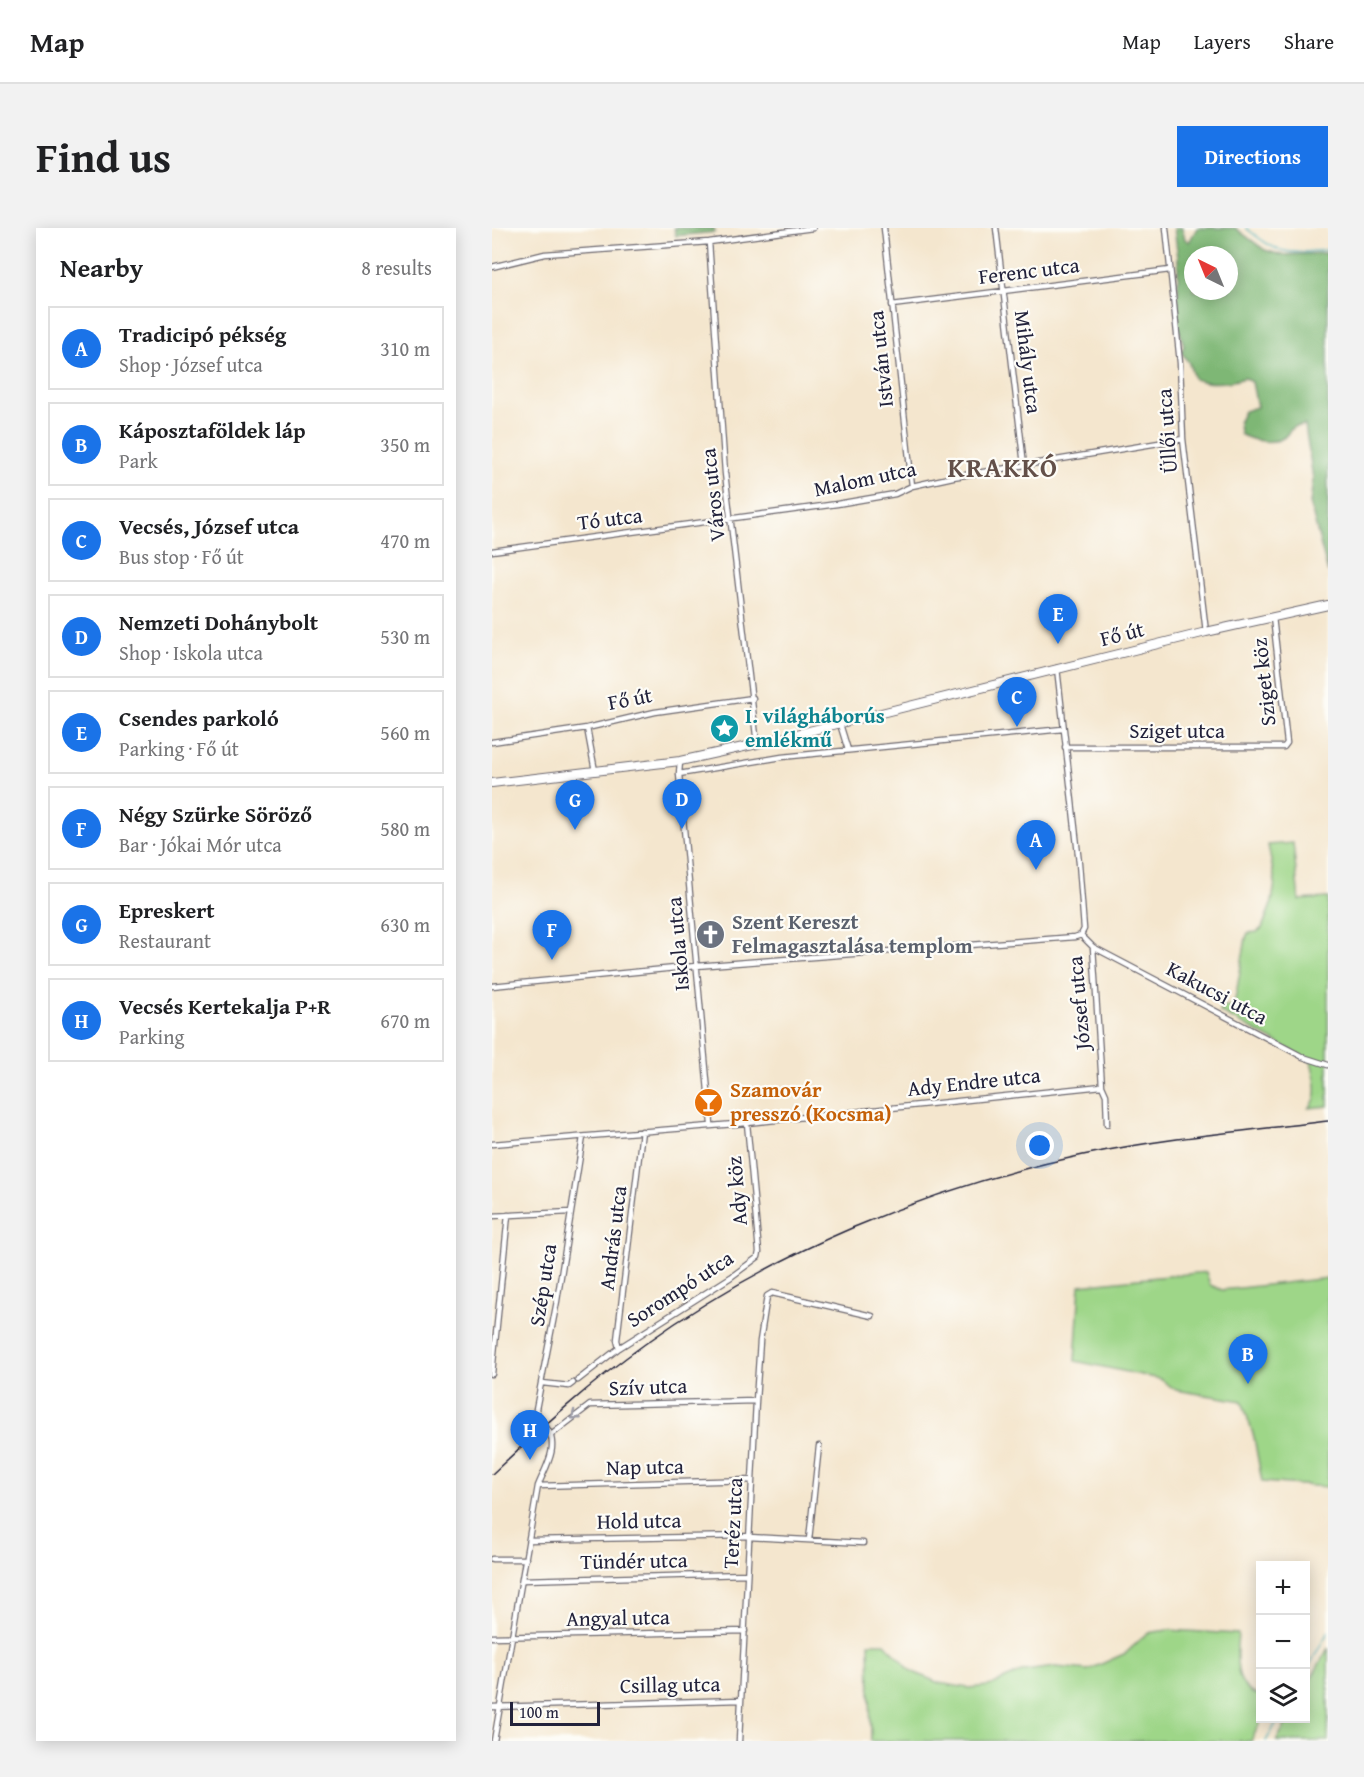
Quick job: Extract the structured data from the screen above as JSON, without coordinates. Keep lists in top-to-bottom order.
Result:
{
  "streets": {
    "main road": ["Fő út"],
    "street": [
      "Ferenc utca",
      "István utca",
      "Mihály utca",
      "Üllői utca",
      "Malom utca",
      "Város utca",
      "Tó utca",
      "Sziget köz",
      "Sziget utca",
      "Iskola utca",
      "Kakucsi utca",
      "József utca",
      "Ady Endre utca",
      "Ady köz",
      "András utca",
      "Szép utca",
      "Sorompó utca",
      "Szív utca",
      "Nap utca",
      "Hold utca",
      "Teréz utca",
      "Tündér utca",
      "Angyal utca",
      "Csillag utca"
    ]
  },
  "crossings": [
    ["Ferenc utca", "István utca"],
    ["Ferenc utca", "Mihály utca"],
    ["Ferenc utca", "Üllői utca"],
    ["István utca", "Malom utca"],
    ["Mihály utca", "Malom utca"],
    ["Üllői utca", "Malom utca"],
    ["Üllői utca", "Fő út"],
    ["Malom utca", "Város utca"],
    ["Malom utca", "Tó utca"],
    ["Város utca", "Tó utca"],
    ["Város utca", "Fő út"],
    ["Fő út", "Sziget köz"],
    ["Fő út", "Iskola utca"],
    ["Fő út", "József utca"],
    ["Sziget köz", "Sziget utca"],
    ["Sziget utca", "József utca"],
    ["Iskola utca", "Ady Endre utca"],
    ["Kakucsi utca", "József utca"],
    ["József utca", "Ady Endre utca"],
    ["Ady Endre utca", "Ady köz"],
    ["Ady Endre utca", "András utca"],
    ["Ady Endre utca", "Szép utca"],
    ["Ady köz", "Sorompó utca"],
    ["András utca", "Sorompó utca"],
    ["Szép utca", "Sorompó utca"],
    ["Szép utca", "Szív utca"],
    ["Szív utca", "Teréz utca"],
    ["Nap utca", "Teréz utca"],
    ["Hold utca", "Teréz utca"],
    ["Teréz utca", "Tündér utca"],
    ["Teréz utca", "Angyal utca"],
    ["Teréz utca", "Csillag utca"]
  ],
  "one_way": ["Szív utca"],
  "districts": ["KRAKKÓ"],
  "places": {
    "place": ["I. világháborús emlékmű"],
    "church": ["Szent Kereszt Felmagasztalása templom"],
    "bar": ["Szamovár presszó (Kocsma)"]
  },
  "scale_bar": "100 m",
  "north": "top left",
  "page": {
    "header": "Map",
    "nav": ["Map", "Layers", "Share"],
    "title": "Find us",
    "buttons": "Directions",
    "heading": ["Nearby", "8 results"],
    "list": [
      {
        "mark": "A",
        "name": "Tradicipó pékség",
        "note": "Shop · József utca",
        "value": "310 m"
      },
      {
        "mark": "B",
        "name": "Káposztaföldek láp",
        "note": "Park",
        "value": "350 m"
      },
      {
        "mark": "C",
        "name": "Vecsés, József utca",
        "note": "Bus stop · Fő út",
        "value": "470 m"
      },
      {
        "mark": "D",
        "name": "Nemzeti Dohánybolt",
        "note": "Shop · Iskola utca",
        "value": "530 m"
      },
      {
        "mark": "E",
        "name": "Csendes parkoló",
        "note": "Parking · Fő út",
        "value": "560 m"
      },
      {
        "mark": "F",
        "name": "Négy Szürke Söröző",
        "note": "Bar · Jókai Mór utca",
        "value": "580 m"
      },
      {
        "mark": "G",
        "name": "Epreskert",
        "note": "Restaurant",
        "value": "630 m"
      },
      {
        "mark": "H",
        "name": "Vecsés Kertekalja P+R",
        "note": "Parking",
        "value": "670 m"
      }
    ],
    "pins": [
      "E",
      "C",
      "D",
      "G",
      "A",
      "F",
      "B",
      "H"
    ],
    "map_buttons": ["+", "−"],
    "scale": "100 m"
  }
}
